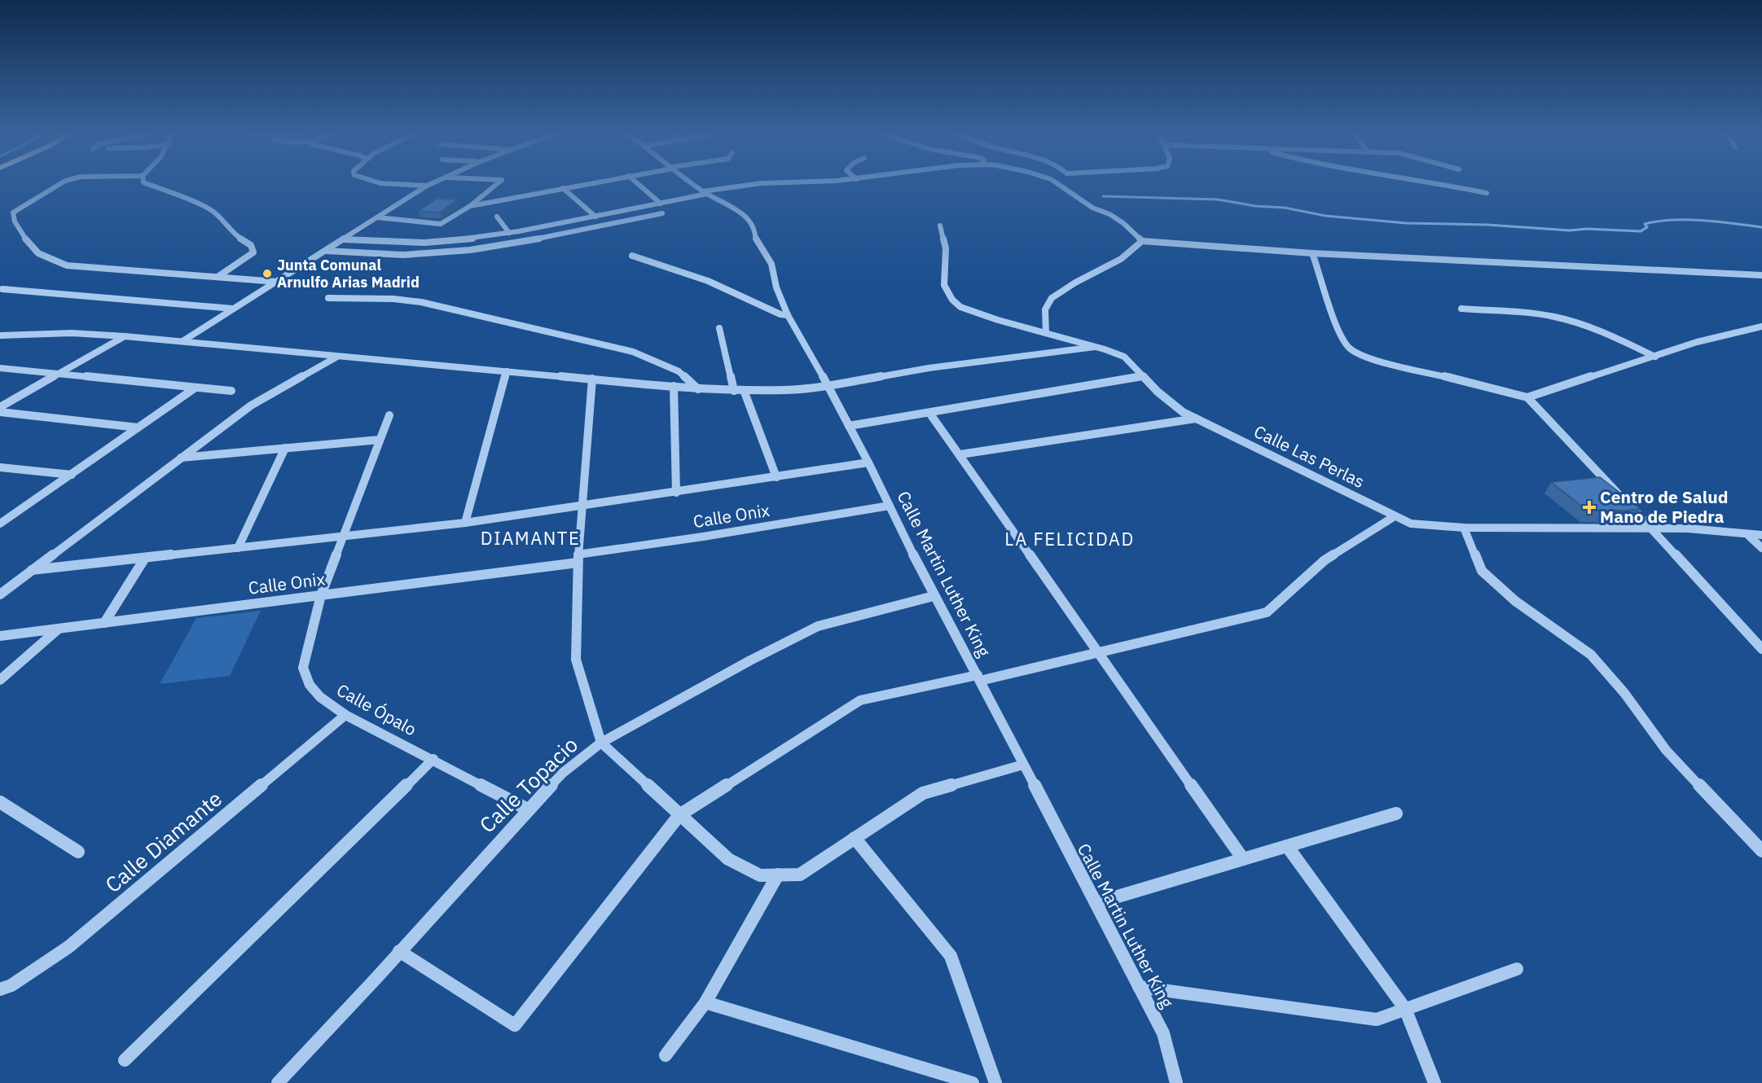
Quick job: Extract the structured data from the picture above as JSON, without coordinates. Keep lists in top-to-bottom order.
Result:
{
  "streets": {
    "street": [
      "Calle Las Perlas",
      "Calle Onix",
      "Calle Martin Luther King",
      "Calle Ópalo",
      "Calle Topacio",
      "Calle Diamante"
    ]
  },
  "crossings": [
    ["Calle Onix", "Calle Martin Luther King"],
    ["Calle Onix", "Calle Ópalo"],
    ["Calle Martin Luther King", "Calle Topacio"],
    ["Calle Ópalo", "Calle Topacio"],
    ["Calle Ópalo", "Calle Diamante"]
  ],
  "districts": ["DIAMANTE", "LA FELICIDAD"],
  "places": {
    "other": ["Junta Comunal Arnulfo Arias Madrid"],
    "health": ["Centro de Salud Mano de Piedra"]
  }
}
